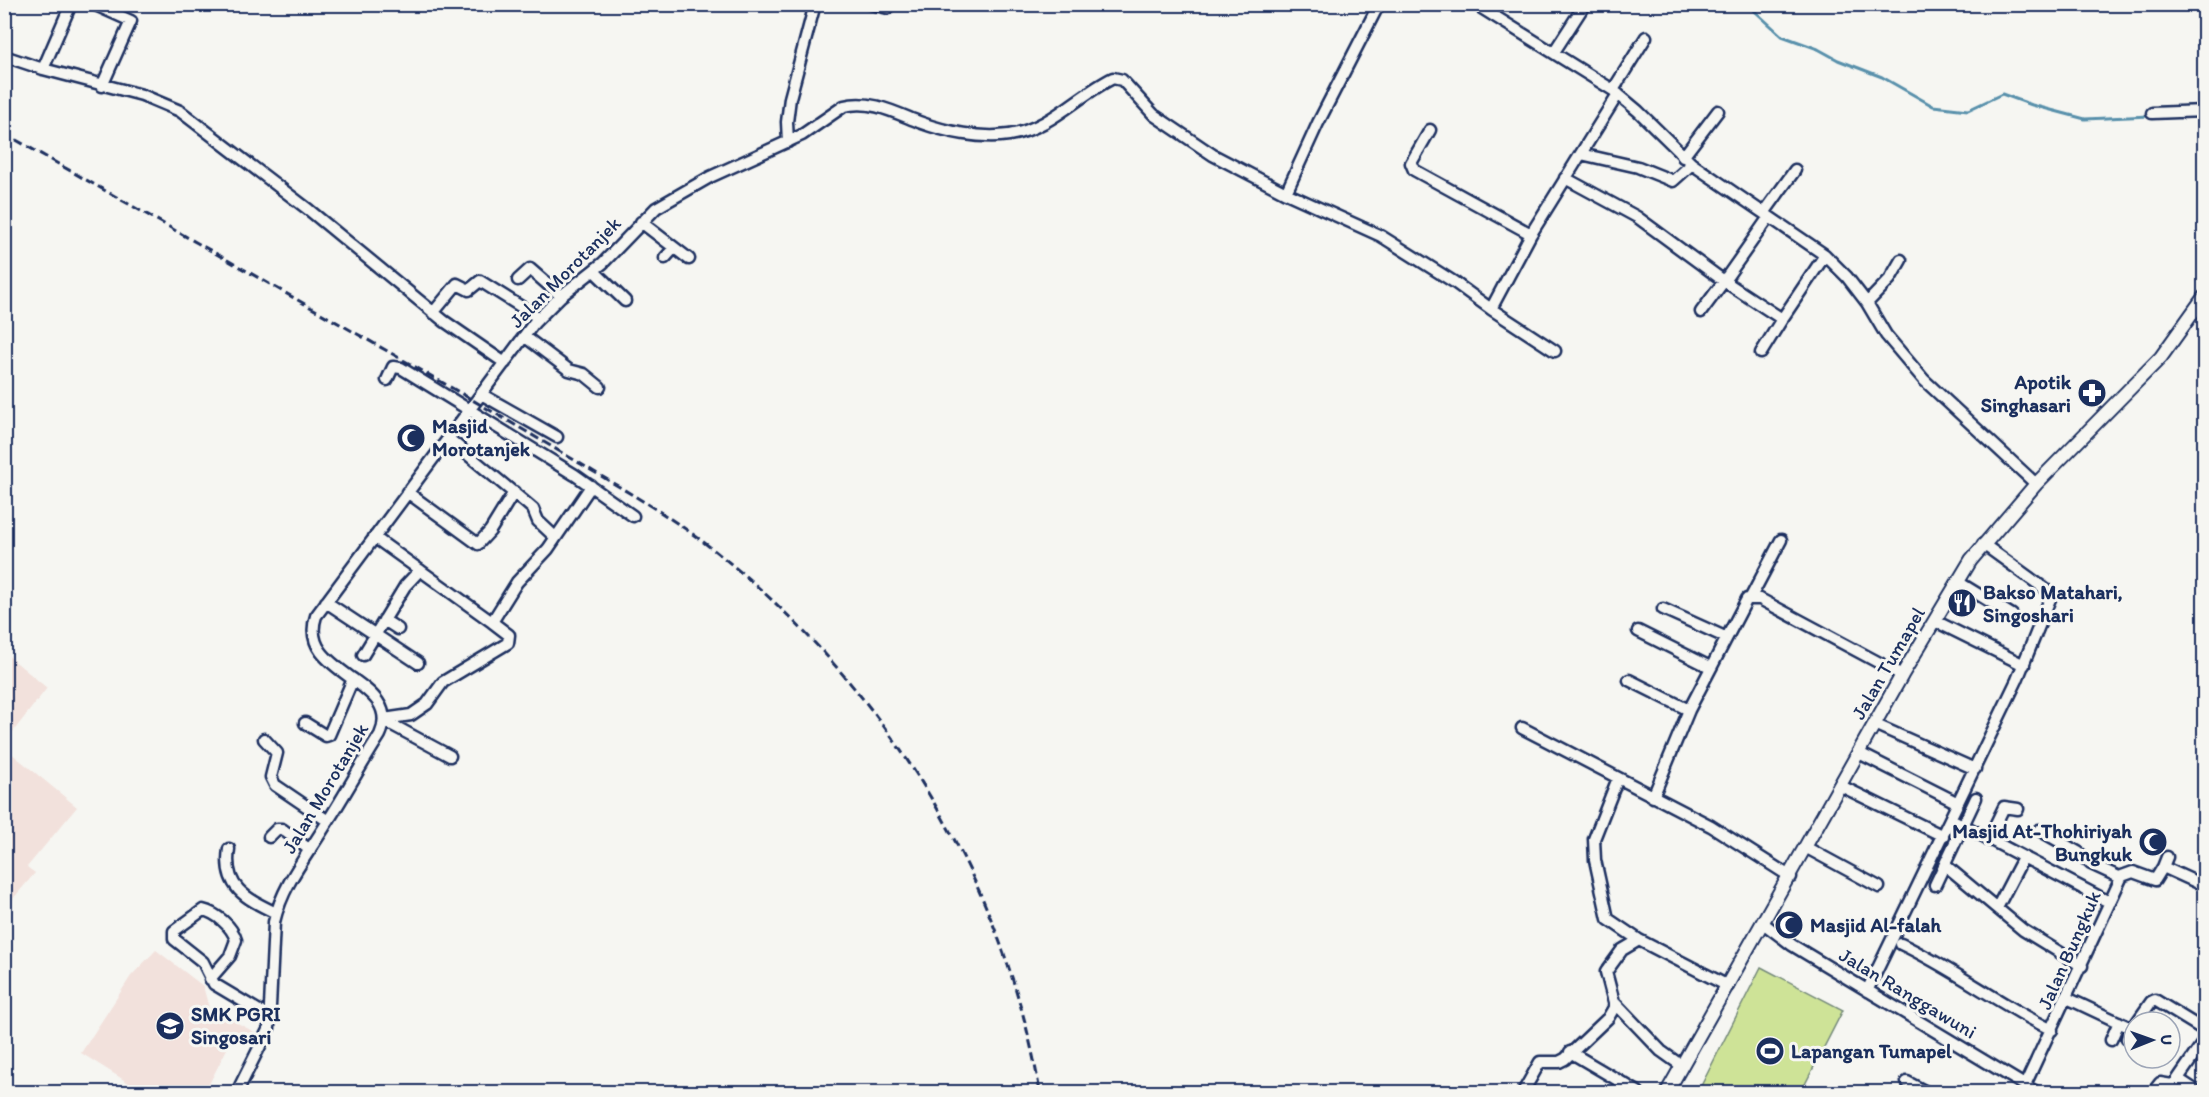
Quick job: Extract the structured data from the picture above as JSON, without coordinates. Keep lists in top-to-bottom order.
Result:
{
  "streets": {
    "street": [
      "Jalan Morotanjek",
      "Jalan Tumapel",
      "Jalan Bungkuk",
      "Jalan Ranggawuni"
    ]
  },
  "crossings": [
    ["Jalan Tumapel", "Jalan Ranggawuni"],
    ["Jalan Bungkuk", "Jalan Ranggawuni"]
  ],
  "places": {
    "pharmacy": ["Apotik Singhasari"],
    "mosque": ["Masjid Morotanjek", "Masjid At-Thohiriyah Bungkuk", "Masjid Al-falah"],
    "restaurant": ["Bakso Matahari, Singoshari"],
    "school or university": ["SMK PGRI Singosari"],
    "sports": ["Lapangan Tumapel"]
  },
  "north": "right"
}
